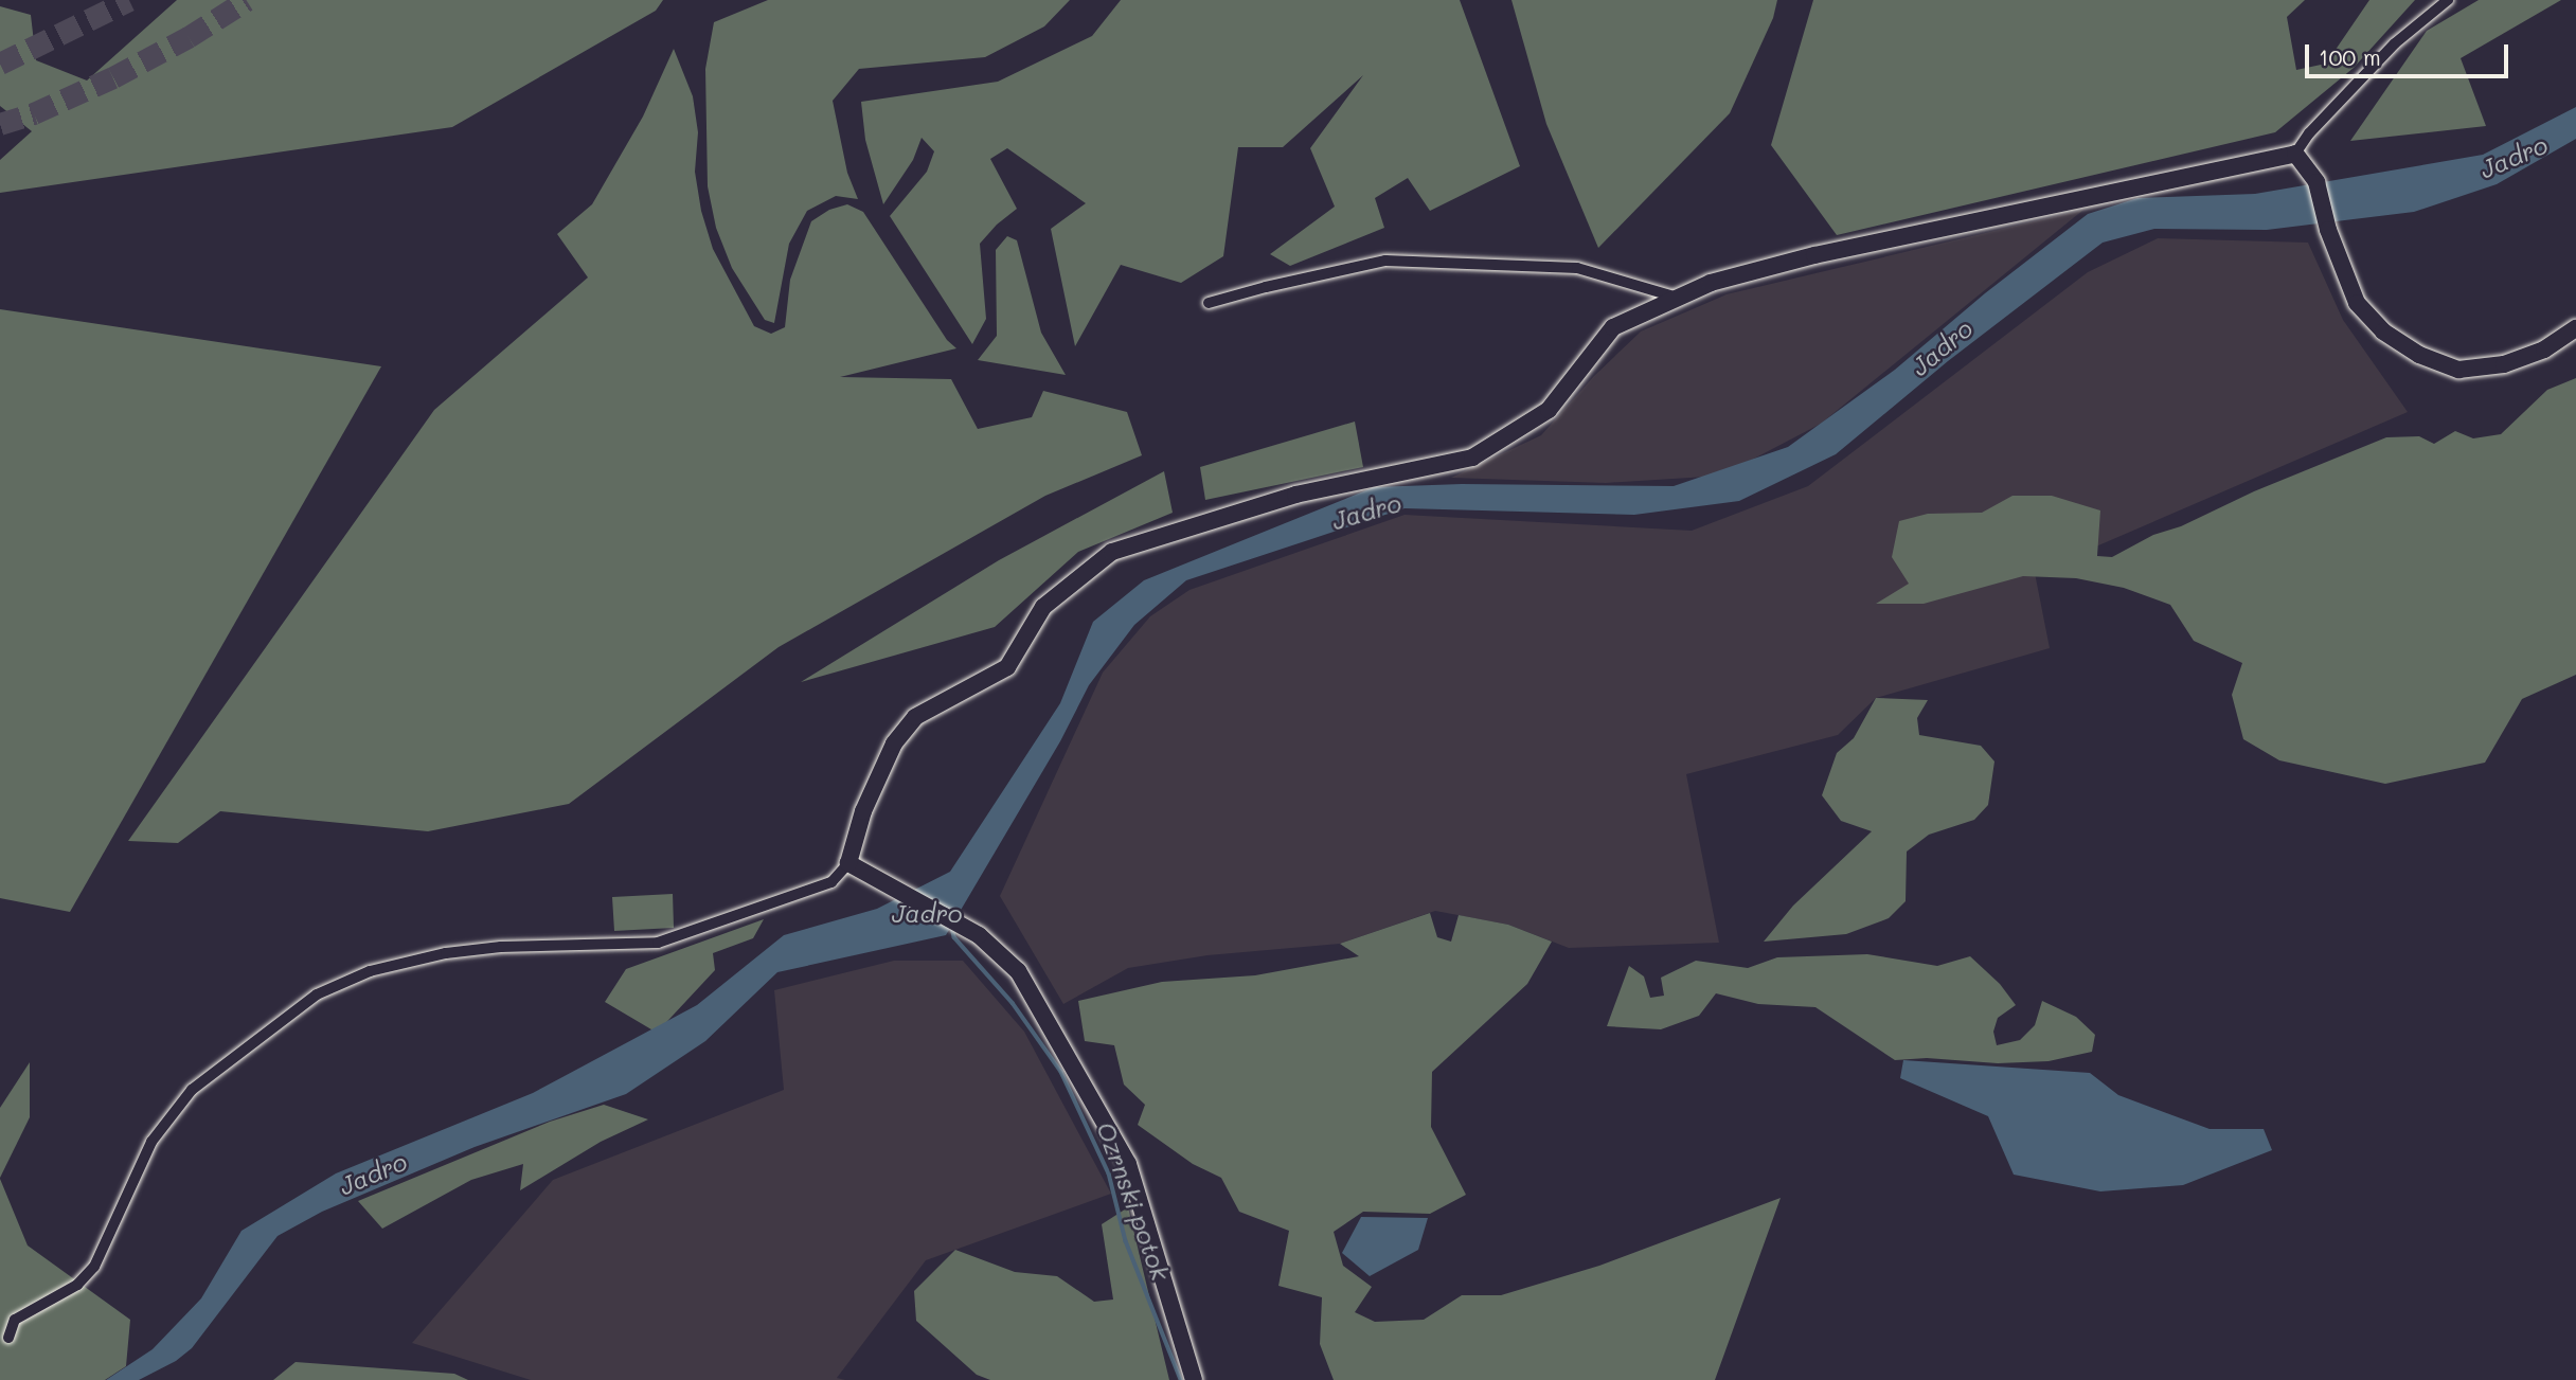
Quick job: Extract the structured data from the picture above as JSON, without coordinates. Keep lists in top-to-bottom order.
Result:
{
  "water": ["Jadro", "Ozrnski potok"],
  "scale_bar": "100 m"
}
